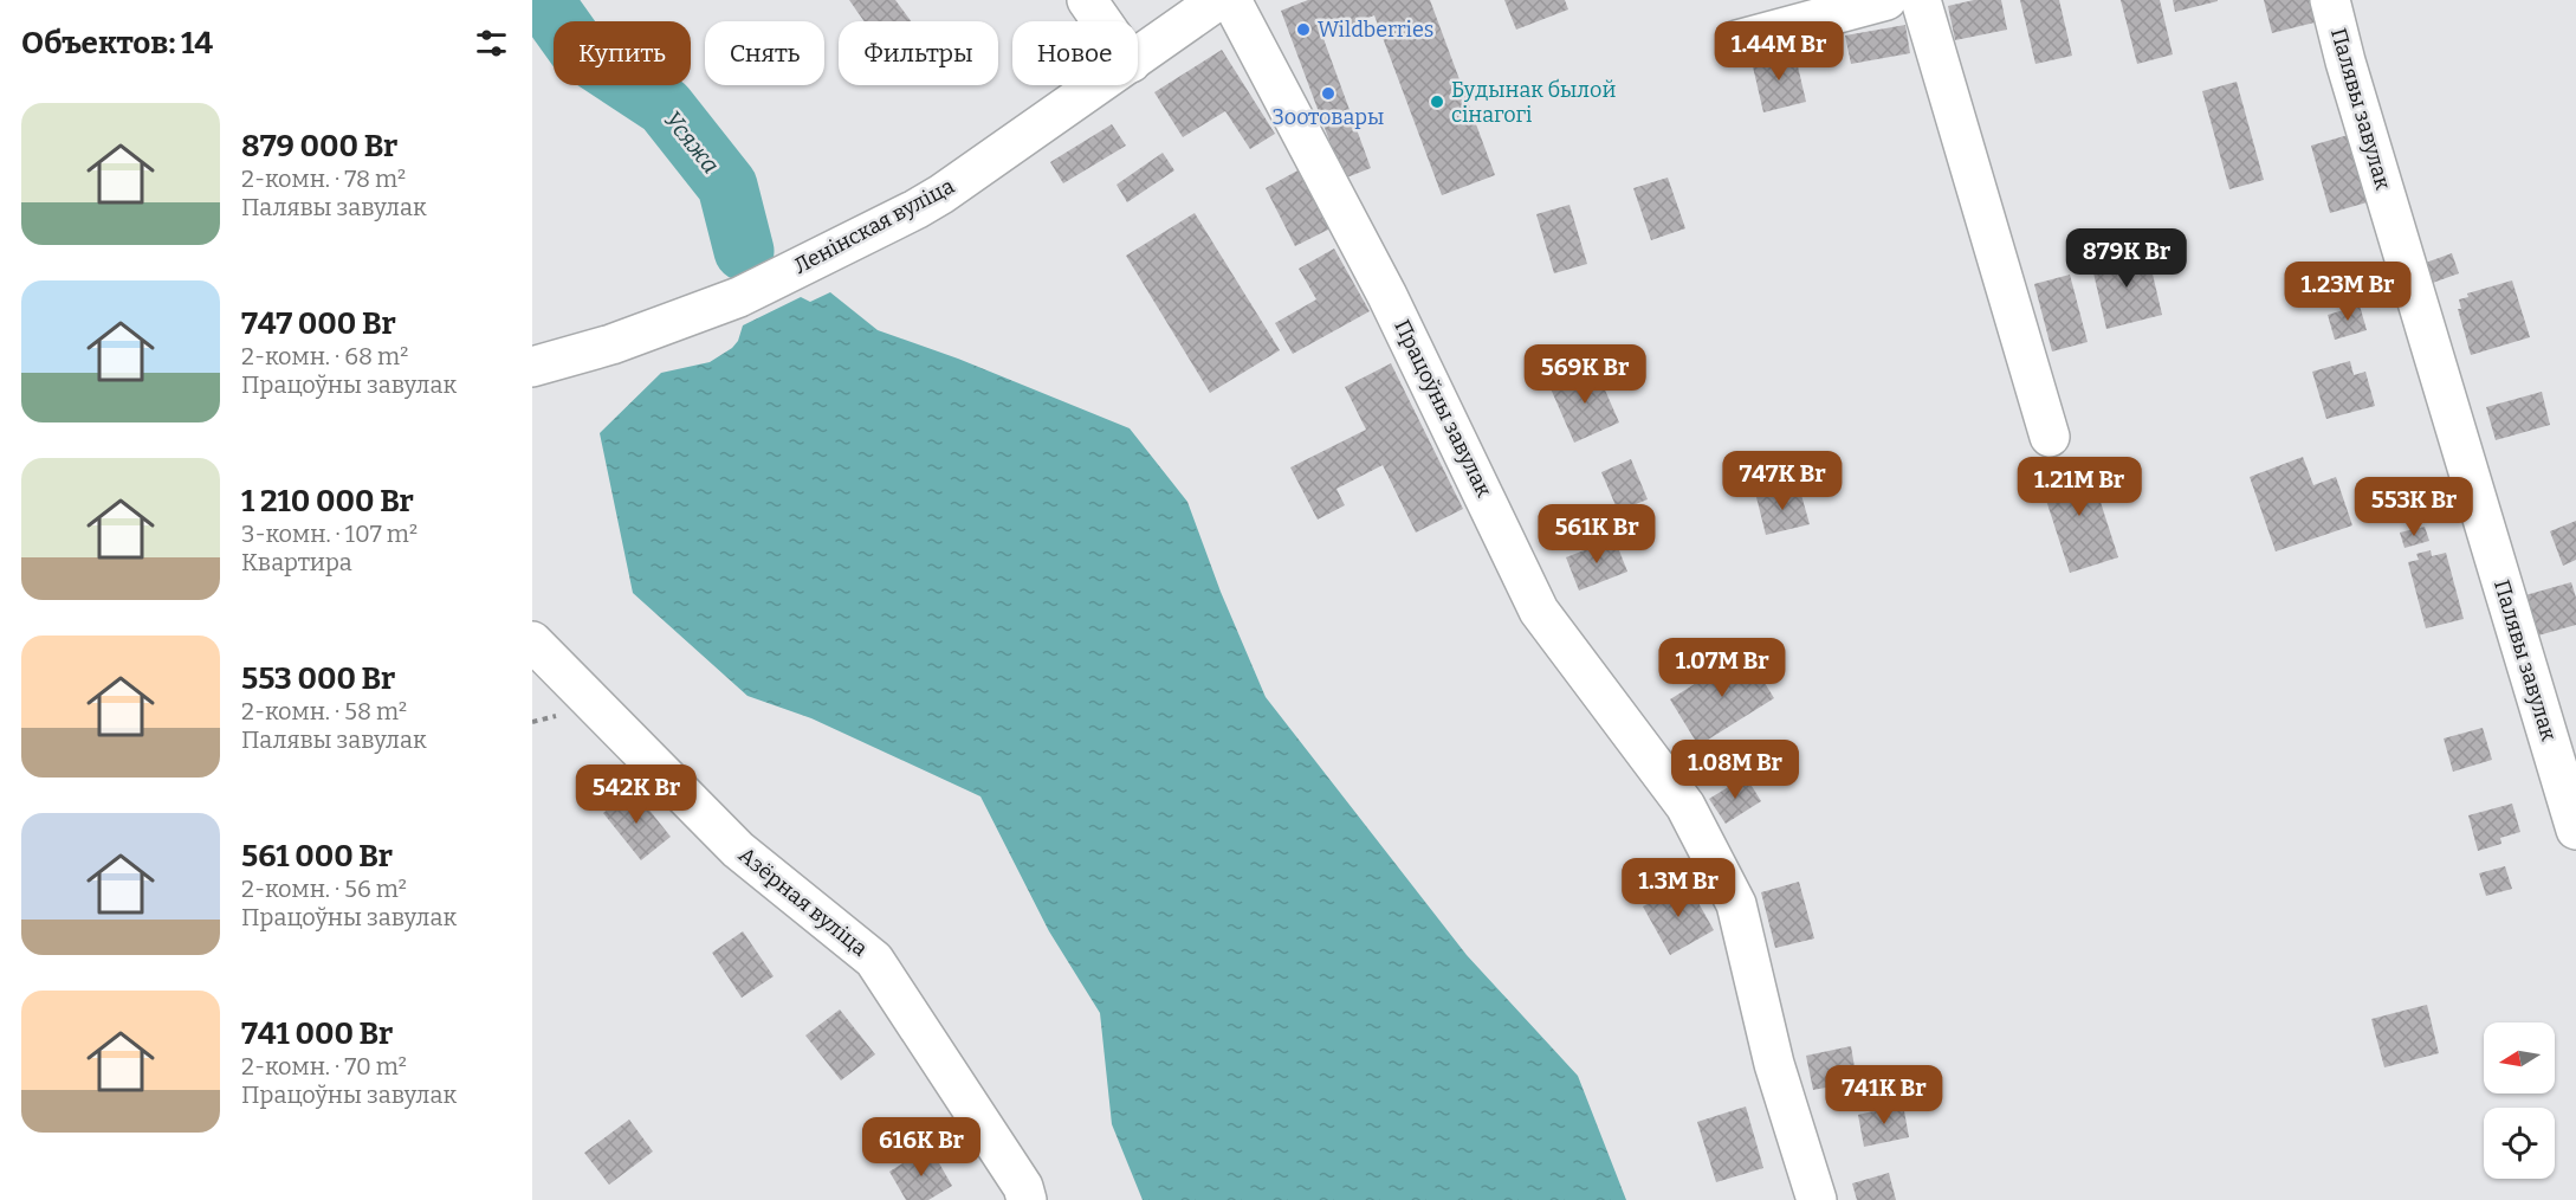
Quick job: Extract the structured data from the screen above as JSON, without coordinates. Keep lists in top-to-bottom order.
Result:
{
  "streets": {
    "street": [
      "Палявы завулак",
      "Ленінская вуліца",
      "Працоўны завулак",
      "Азёрная вуліца"
    ]
  },
  "water": ["Усяжа"],
  "places": ["Wildberries", "Зоотовары", "Будынак былой сінагогі"],
  "north": "left",
  "page": {
    "heading": "Объектов: 14",
    "price": [
      "1.44M Br",
      "879K Br",
      "1.23M Br",
      "569K Br",
      "747K Br",
      "1.21M Br",
      "553K Br",
      "561K Br",
      "1.07M Br",
      "1.08M Br",
      "542K Br",
      "1.3M Br",
      "741K Br",
      "616K Br"
    ],
    "chip": [
      "Купить",
      "Снять",
      "Фильтры",
      "Новое"
    ],
    "list": [
      {
        "name": "879 000 Br",
        "note": "2-комн. · 78 m² · Палявы завулак"
      },
      {
        "name": "747 000 Br",
        "note": "2-комн. · 68 m² · Працоўны завулак"
      },
      {
        "name": "1 210 000 Br",
        "note": "3-комн. · 107 m² · Квартира"
      },
      {
        "name": "553 000 Br",
        "note": "2-комн. · 58 m² · Палявы завулак"
      },
      {
        "name": "561 000 Br",
        "note": "2-комн. · 56 m² · Працоўны завулак"
      },
      {
        "name": "741 000 Br",
        "note": "2-комн. · 70 m² · Працоўны завулак"
      }
    ]
  }
}
